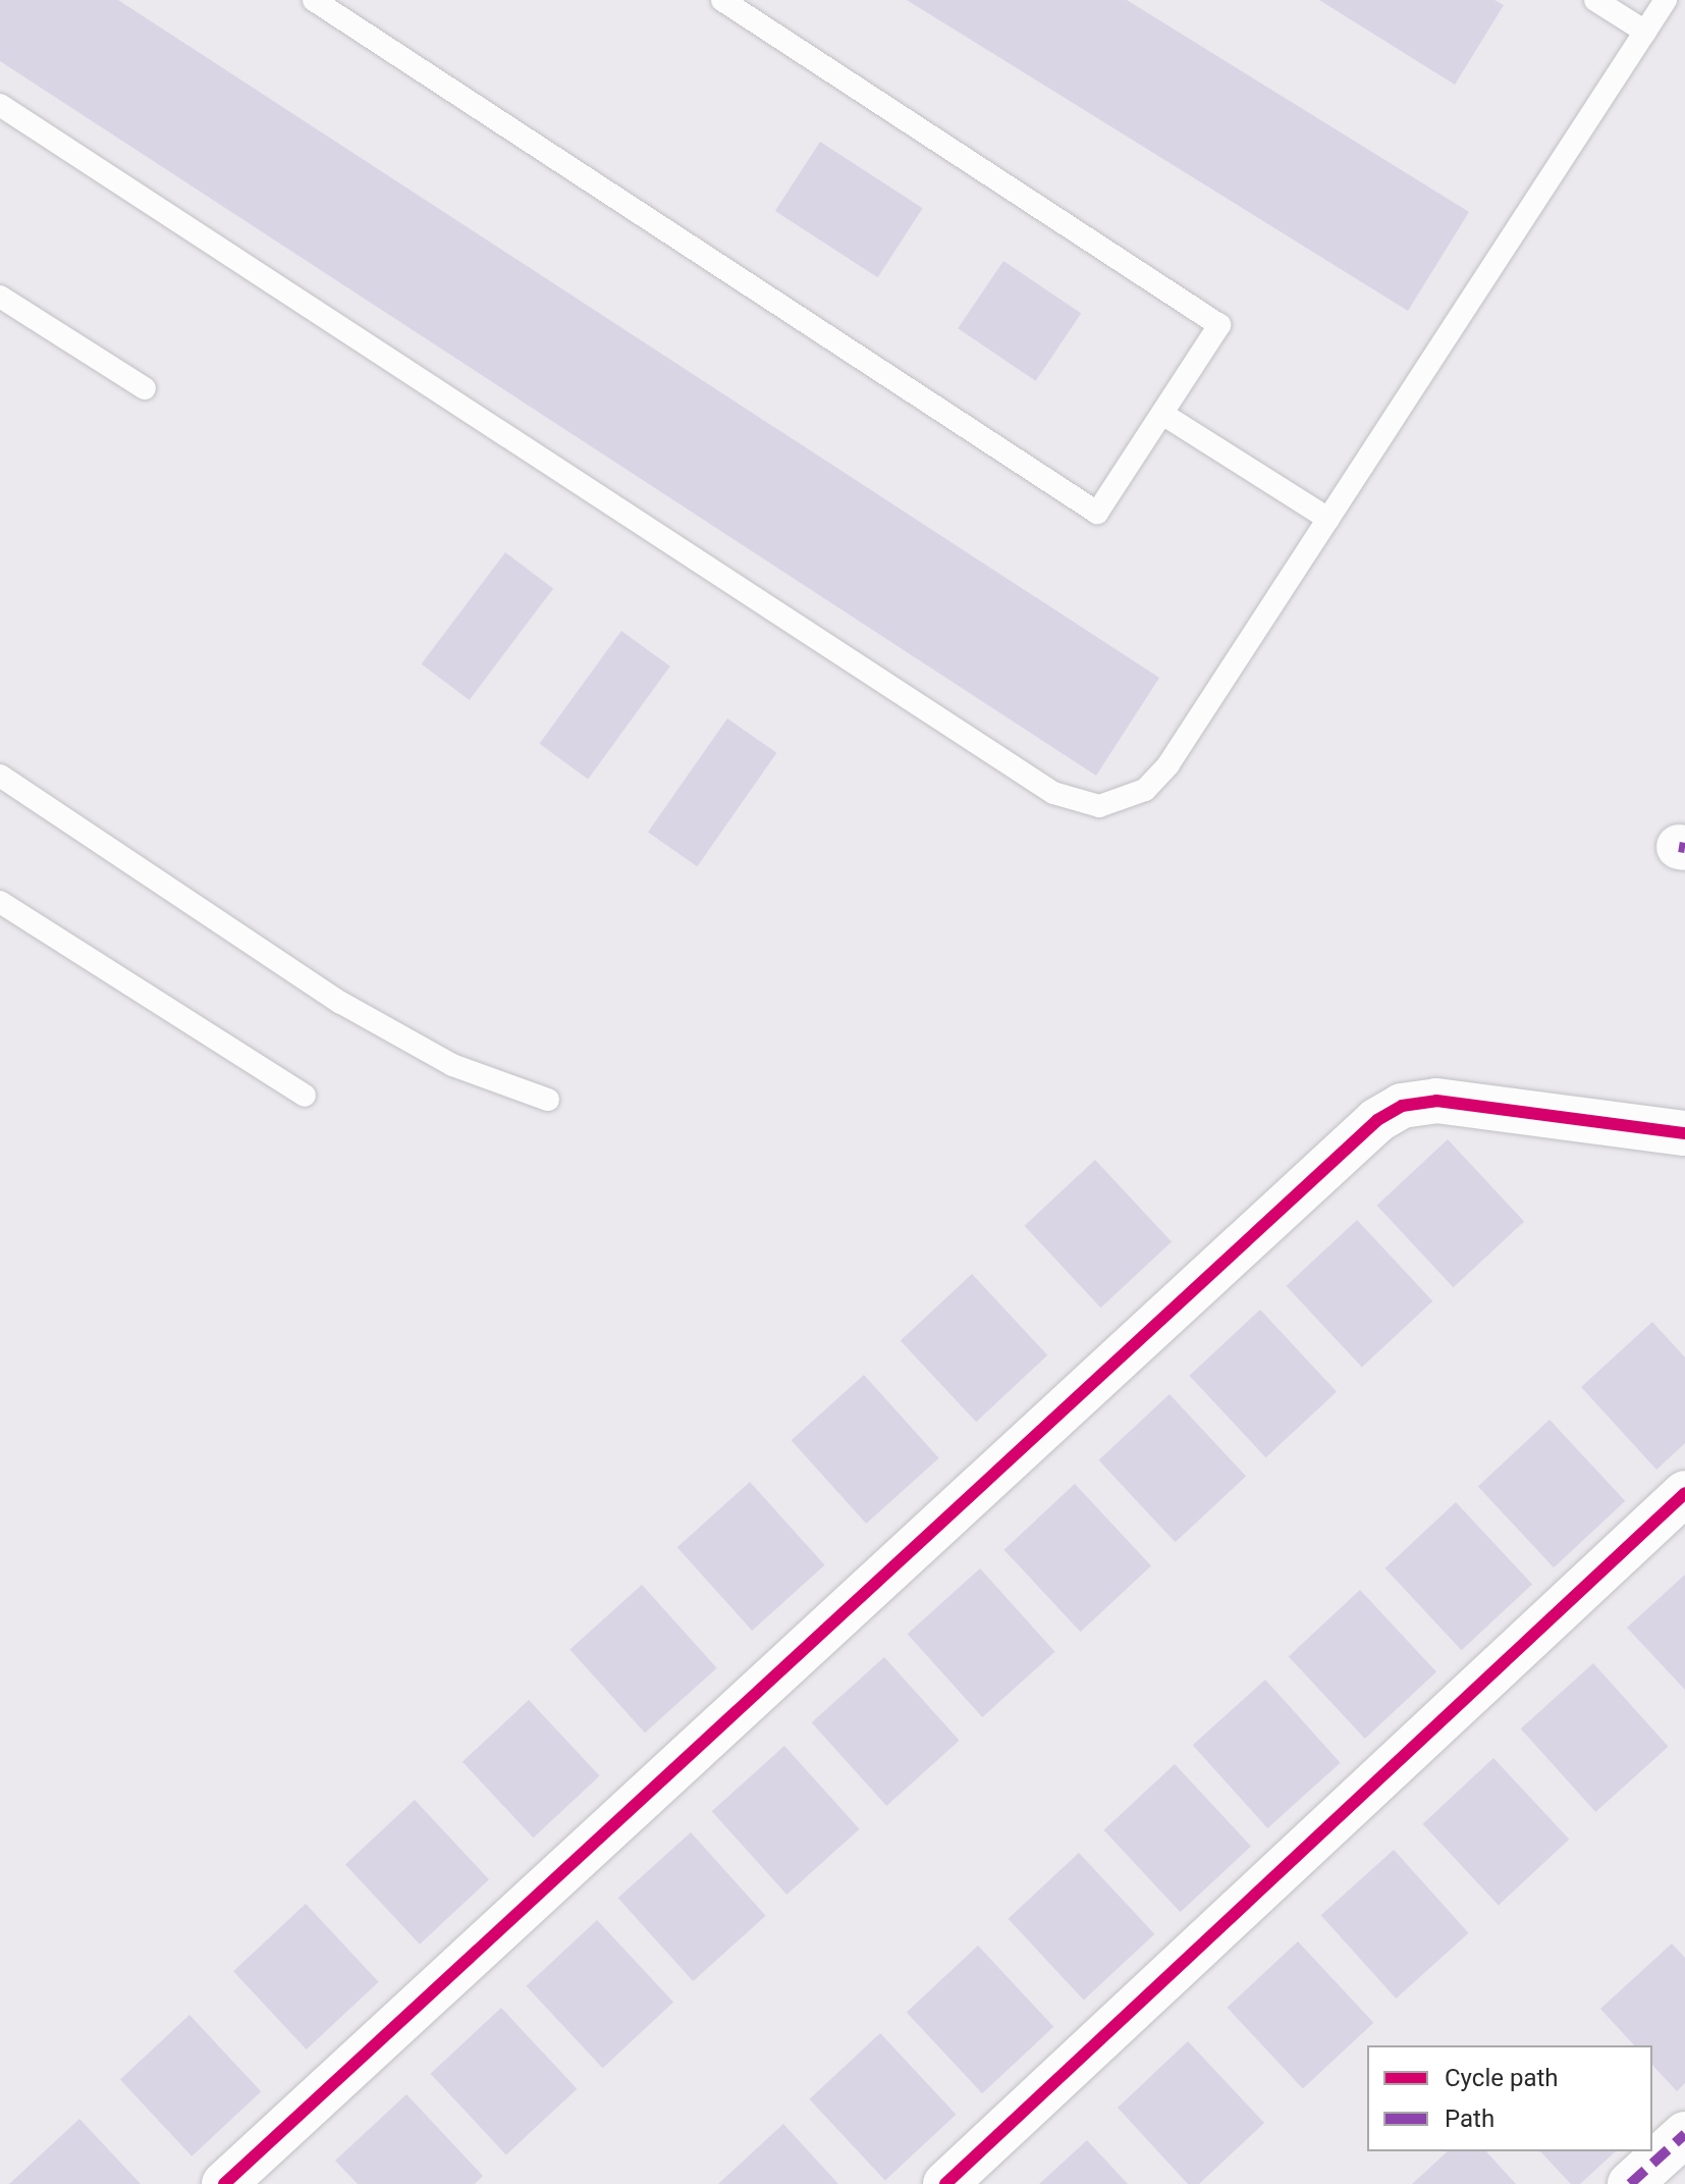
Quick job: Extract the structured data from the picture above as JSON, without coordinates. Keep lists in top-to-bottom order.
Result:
{
  "legend": ["Cycle path", "Path"]
}
